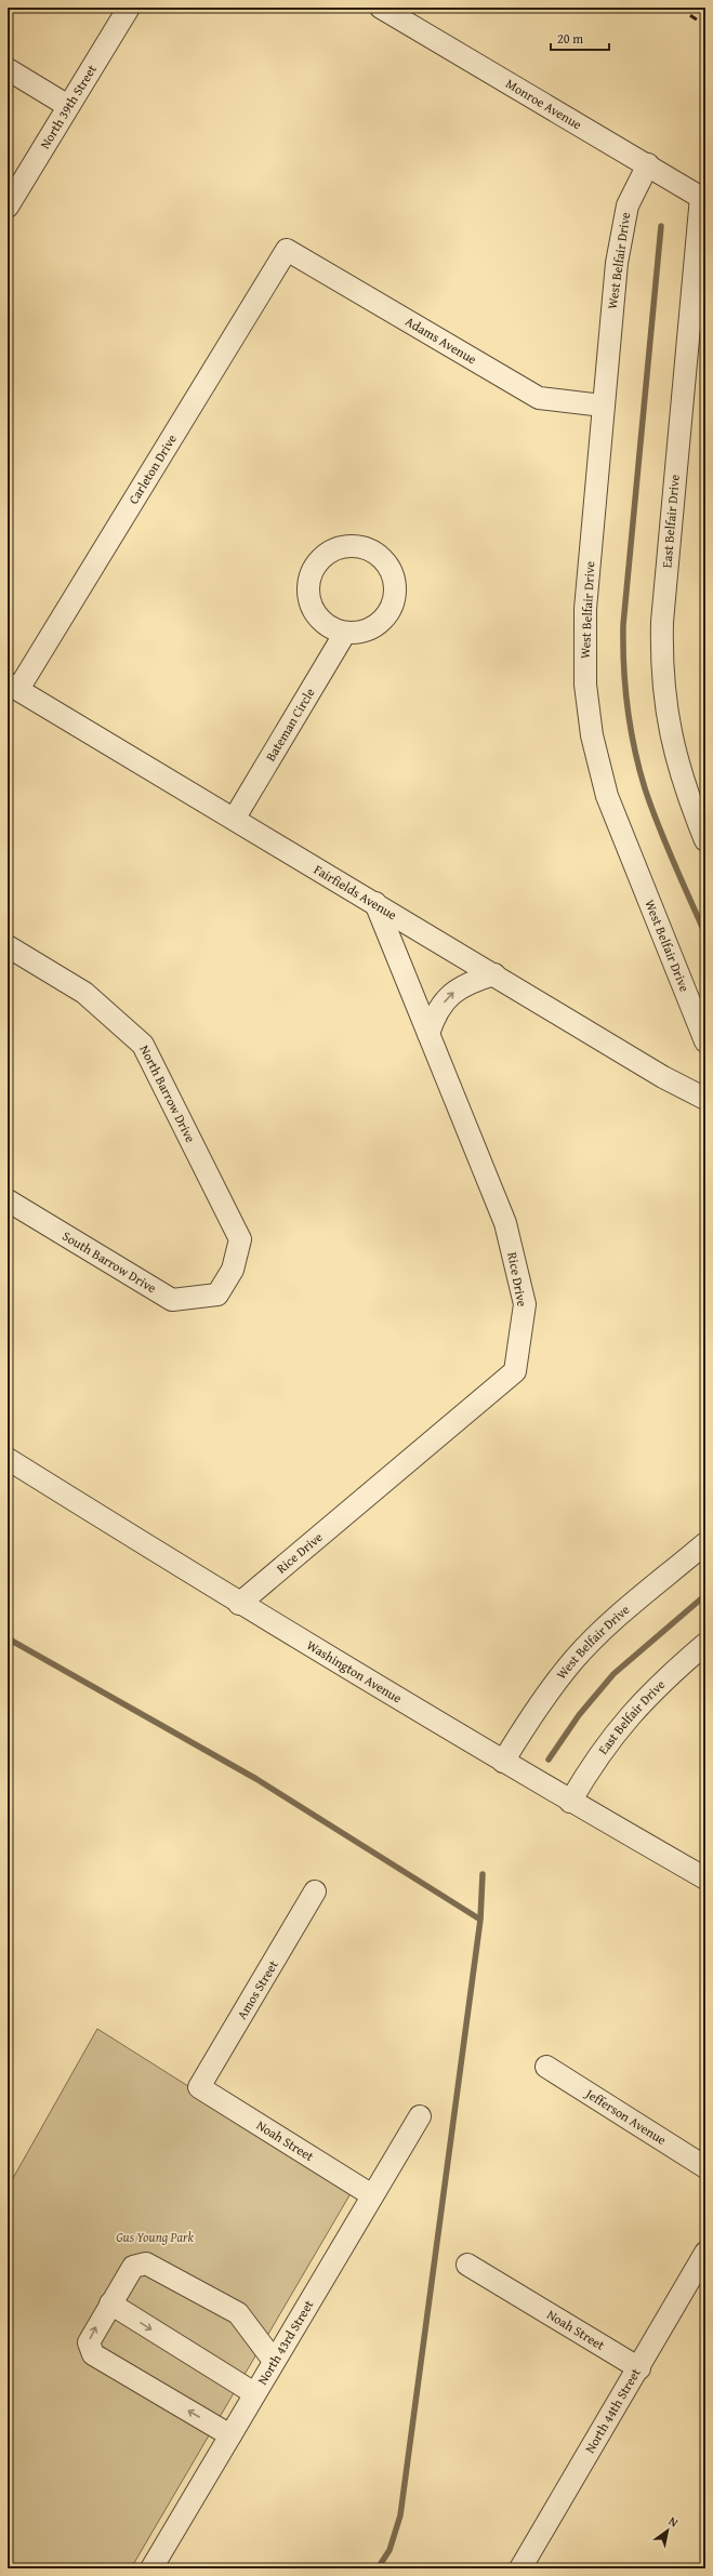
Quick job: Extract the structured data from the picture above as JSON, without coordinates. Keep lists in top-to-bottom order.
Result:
{
  "streets": {
    "street": [
      "Monroe Avenue",
      "North 39th Street",
      "West Belfair Drive",
      "Adams Avenue",
      "Carleton Drive",
      "East Belfair Drive",
      "Bateman Circle",
      "Fairfields Avenue",
      "North Barrow Drive",
      "South Barrow Drive",
      "Rice Drive",
      "Washington Avenue",
      "Amos Street",
      "Jefferson Avenue",
      "Noah Street",
      "North 43rd Street",
      "North 44th Street"
    ]
  },
  "crossings": [
    ["Monroe Avenue", "West Belfair Drive"],
    ["Monroe Avenue", "East Belfair Drive"],
    ["West Belfair Drive", "Adams Avenue"],
    ["West Belfair Drive", "Washington Avenue"],
    ["Adams Avenue", "Carleton Drive"],
    ["Carleton Drive", "Fairfields Avenue"],
    ["East Belfair Drive", "Washington Avenue"],
    ["Bateman Circle", "Fairfields Avenue"],
    ["Fairfields Avenue", "Rice Drive"],
    ["North Barrow Drive", "South Barrow Drive"],
    ["Rice Drive", "Washington Avenue"],
    ["Amos Street", "Noah Street"],
    ["Noah Street", "North 43rd Street"],
    ["Noah Street", "North 44th Street"]
  ],
  "parks": ["Gus Young Park"],
  "scale_bar": "20 m",
  "north": "top right"
}
